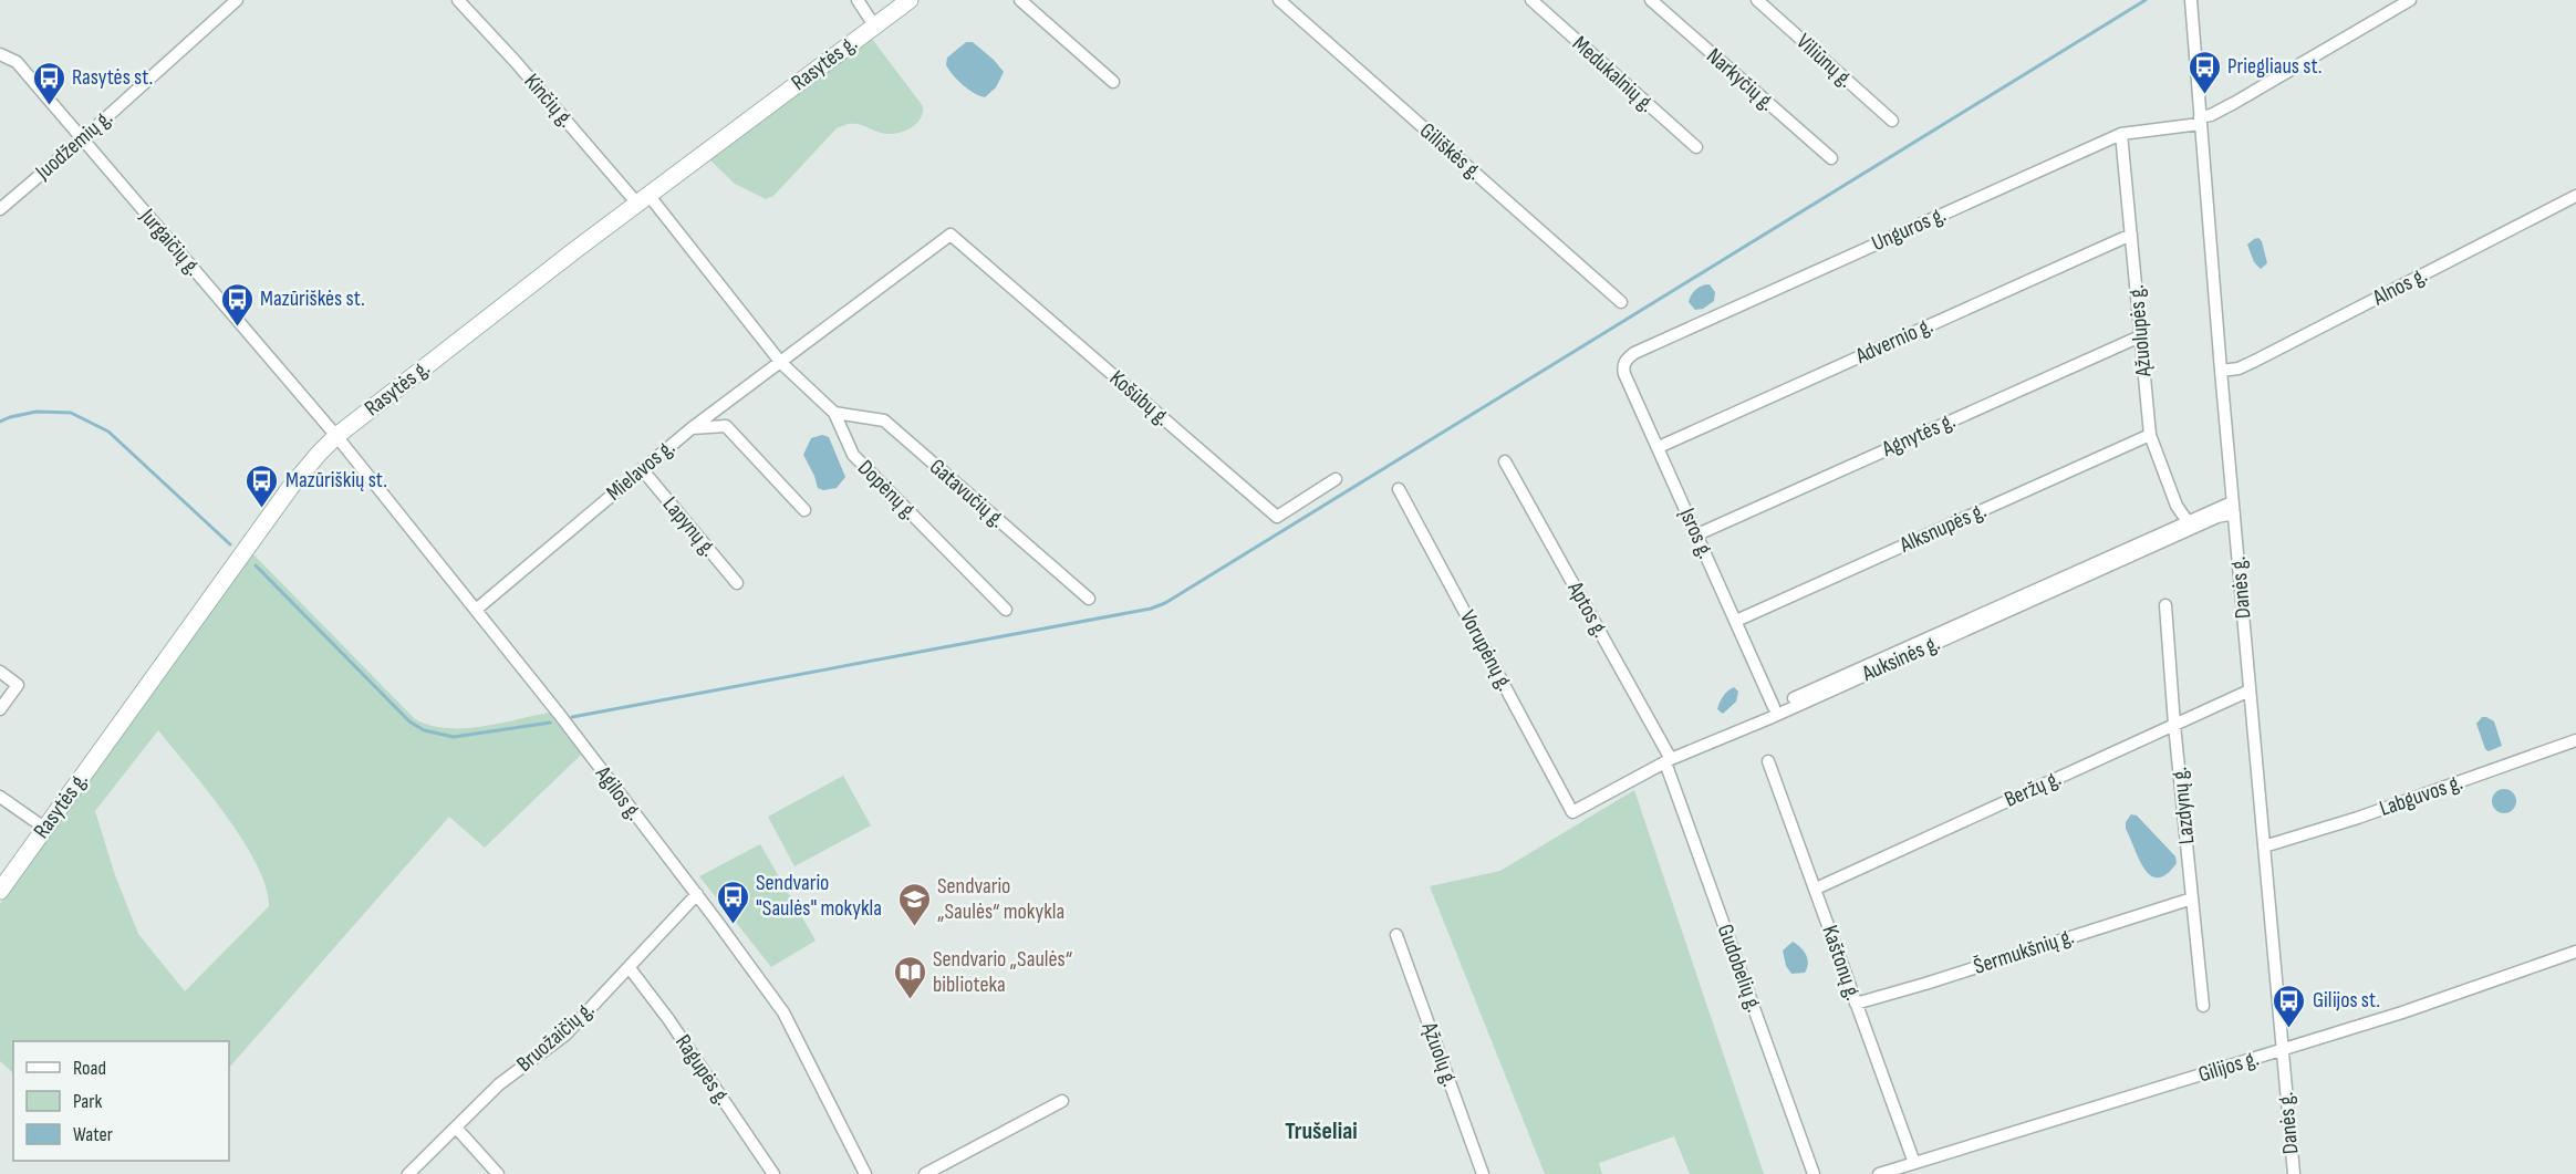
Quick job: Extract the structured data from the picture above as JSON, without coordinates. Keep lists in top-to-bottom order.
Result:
{
  "streets": {
    "main road": ["Rasytės g."],
    "street": [
      "Viliūnų g.",
      "Medukalnių g.",
      "Narkyčių g.",
      "Kinčių g.",
      "Juodžemių g.",
      "Giliškės g.",
      "Unguros g.",
      "Jurgaičių g.",
      "Alnos g.",
      "Ąžuolupės g.",
      "Advernio g.",
      "Košūbų g.",
      "Agnytės g.",
      "Mielavos g.",
      "Dopėnų g.",
      "Gatavučių g.",
      "Lapynų g.",
      "Alksnupės g.",
      "Įsros g.",
      "Danės g.",
      "Aptos g.",
      "Vorupėnų g.",
      "Auksinės g.",
      "Beržų g.",
      "Agilos g.",
      "Labguvos g.",
      "Lazdynų g.",
      "Šermukšnių g.",
      "Kaštonų g.",
      "Gudobelių g.",
      "Bruožaičių g.",
      "Ąžuolų g.",
      "Gilijos g.",
      "Ragupės g."
    ]
  },
  "crossings": [
    ["Rasytės g.", "Kinčių g."],
    ["Rasytės g.", "Jurgaičių g."],
    ["Rasytės g.", "Agilos g."],
    ["Kinčių g.", "Košūbų g."],
    ["Kinčių g.", "Dopėnų g."],
    ["Juodžemių g.", "Jurgaičių g."],
    ["Unguros g.", "Ąžuolupės g."],
    ["Unguros g.", "Įsros g."],
    ["Unguros g.", "Danės g."],
    ["Jurgaičių g.", "Agilos g."],
    ["Alnos g.", "Danės g."],
    ["Ąžuolupės g.", "Advernio g."],
    ["Ąžuolupės g.", "Agnytės g."],
    ["Ąžuolupės g.", "Alksnupės g."],
    ["Advernio g.", "Įsros g."],
    ["Košūbų g.", "Dopėnų g."],
    ["Agnytės g.", "Įsros g."],
    ["Mielavos g.", "Lapynų g."],
    ["Mielavos g.", "Agilos g."],
    ["Dopėnų g.", "Gatavučių g."],
    ["Alksnupės g.", "Įsros g."],
    ["Danės g.", "Auksinės g."],
    ["Danės g.", "Beržų g."],
    ["Danės g.", "Labguvos g."],
    ["Danės g.", "Gilijos g."],
    ["Aptos g.", "Auksinės g."],
    ["Aptos g.", "Gudobelių g."],
    ["Vorupėnų g.", "Auksinės g."],
    ["Auksinės g.", "Gudobelių g."],
    ["Beržų g.", "Lazdynų g."],
    ["Beržų g.", "Kaštonų g."],
    ["Agilos g.", "Bruožaičių g."],
    ["Lazdynų g.", "Šermukšnių g."],
    ["Šermukšnių g.", "Kaštonų g."],
    ["Kaštonų g.", "Gilijos g."],
    ["Bruožaičių g.", "Ragupės g."]
  ],
  "districts": ["Trušeliai"],
  "places": {
    "bus stop": [
      "Priegliaus st.",
      "Rasytės st.",
      "Mazūriškės st.",
      "Mazūriškių st.",
      "Sendvario \"Saulės\" mokykla",
      "Gilijos st."
    ],
    "school or university": ["Sendvario „Saulės“ mokykla"],
    "library": ["Sendvario „Saulės“ biblioteka"]
  },
  "legend": ["Road", "Park", "Water"]
}
